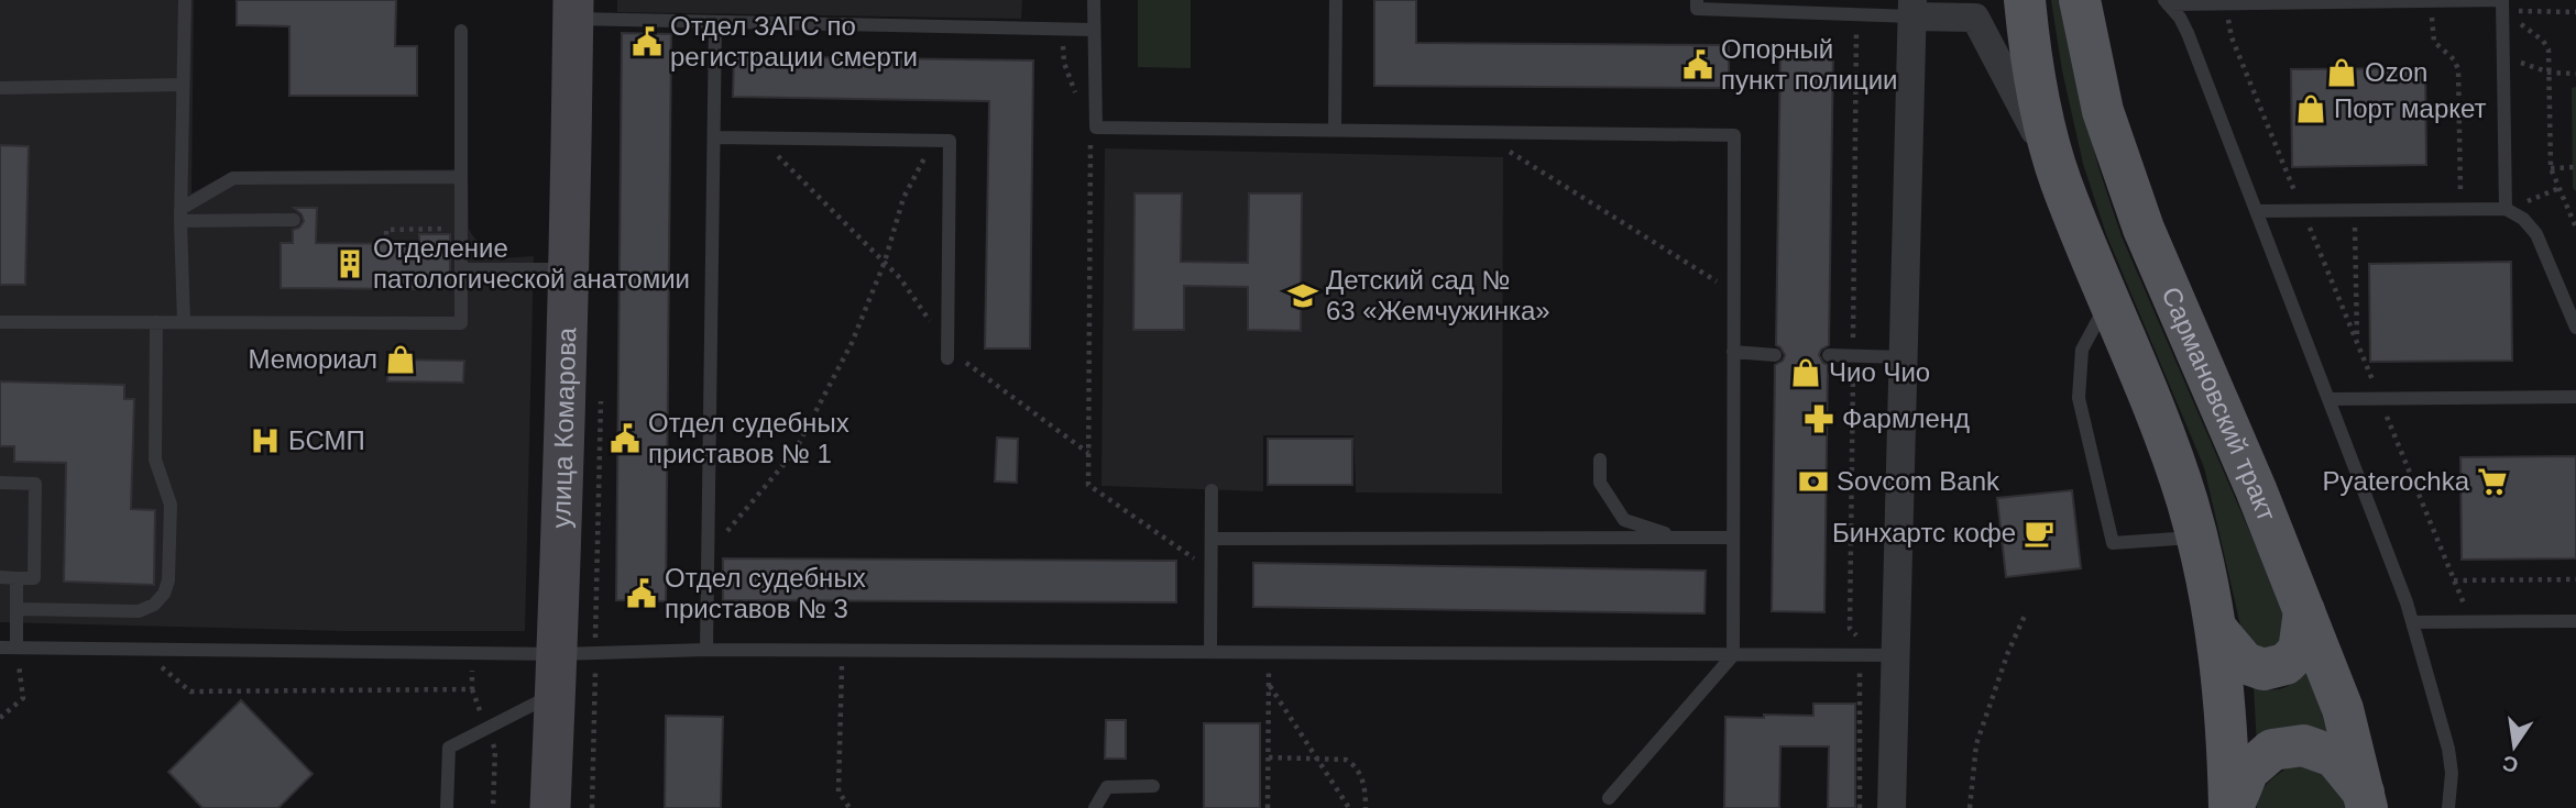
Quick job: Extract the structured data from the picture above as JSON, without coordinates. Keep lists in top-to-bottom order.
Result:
{
  "streets": {
    "main road": ["Сармановский тракт"],
    "street": ["улица Комарова"]
  },
  "places": {
    "public building": [
      "Отдел ЗАГС по регистрации смерти",
      "Опорный пункт полиции",
      "Отдел судебных приставов № 1",
      "Отдел судебных приставов № 3"
    ],
    "shop": [
      "Ozon",
      "Порт маркет",
      "Мемориал",
      "Чио Чио"
    ],
    "building": ["Отделение патологической анатомии"],
    "school or university": ["Детский сад № 63 «Жемчужинка»"],
    "pharmacy": ["Фармленд"],
    "hospital": ["БСМП"],
    "bank": ["Sovcom Bank"],
    "supermarket": ["Pyaterochka"],
    "cafe": ["Бинхартс кофе"]
  },
  "north": "bottom"
}
